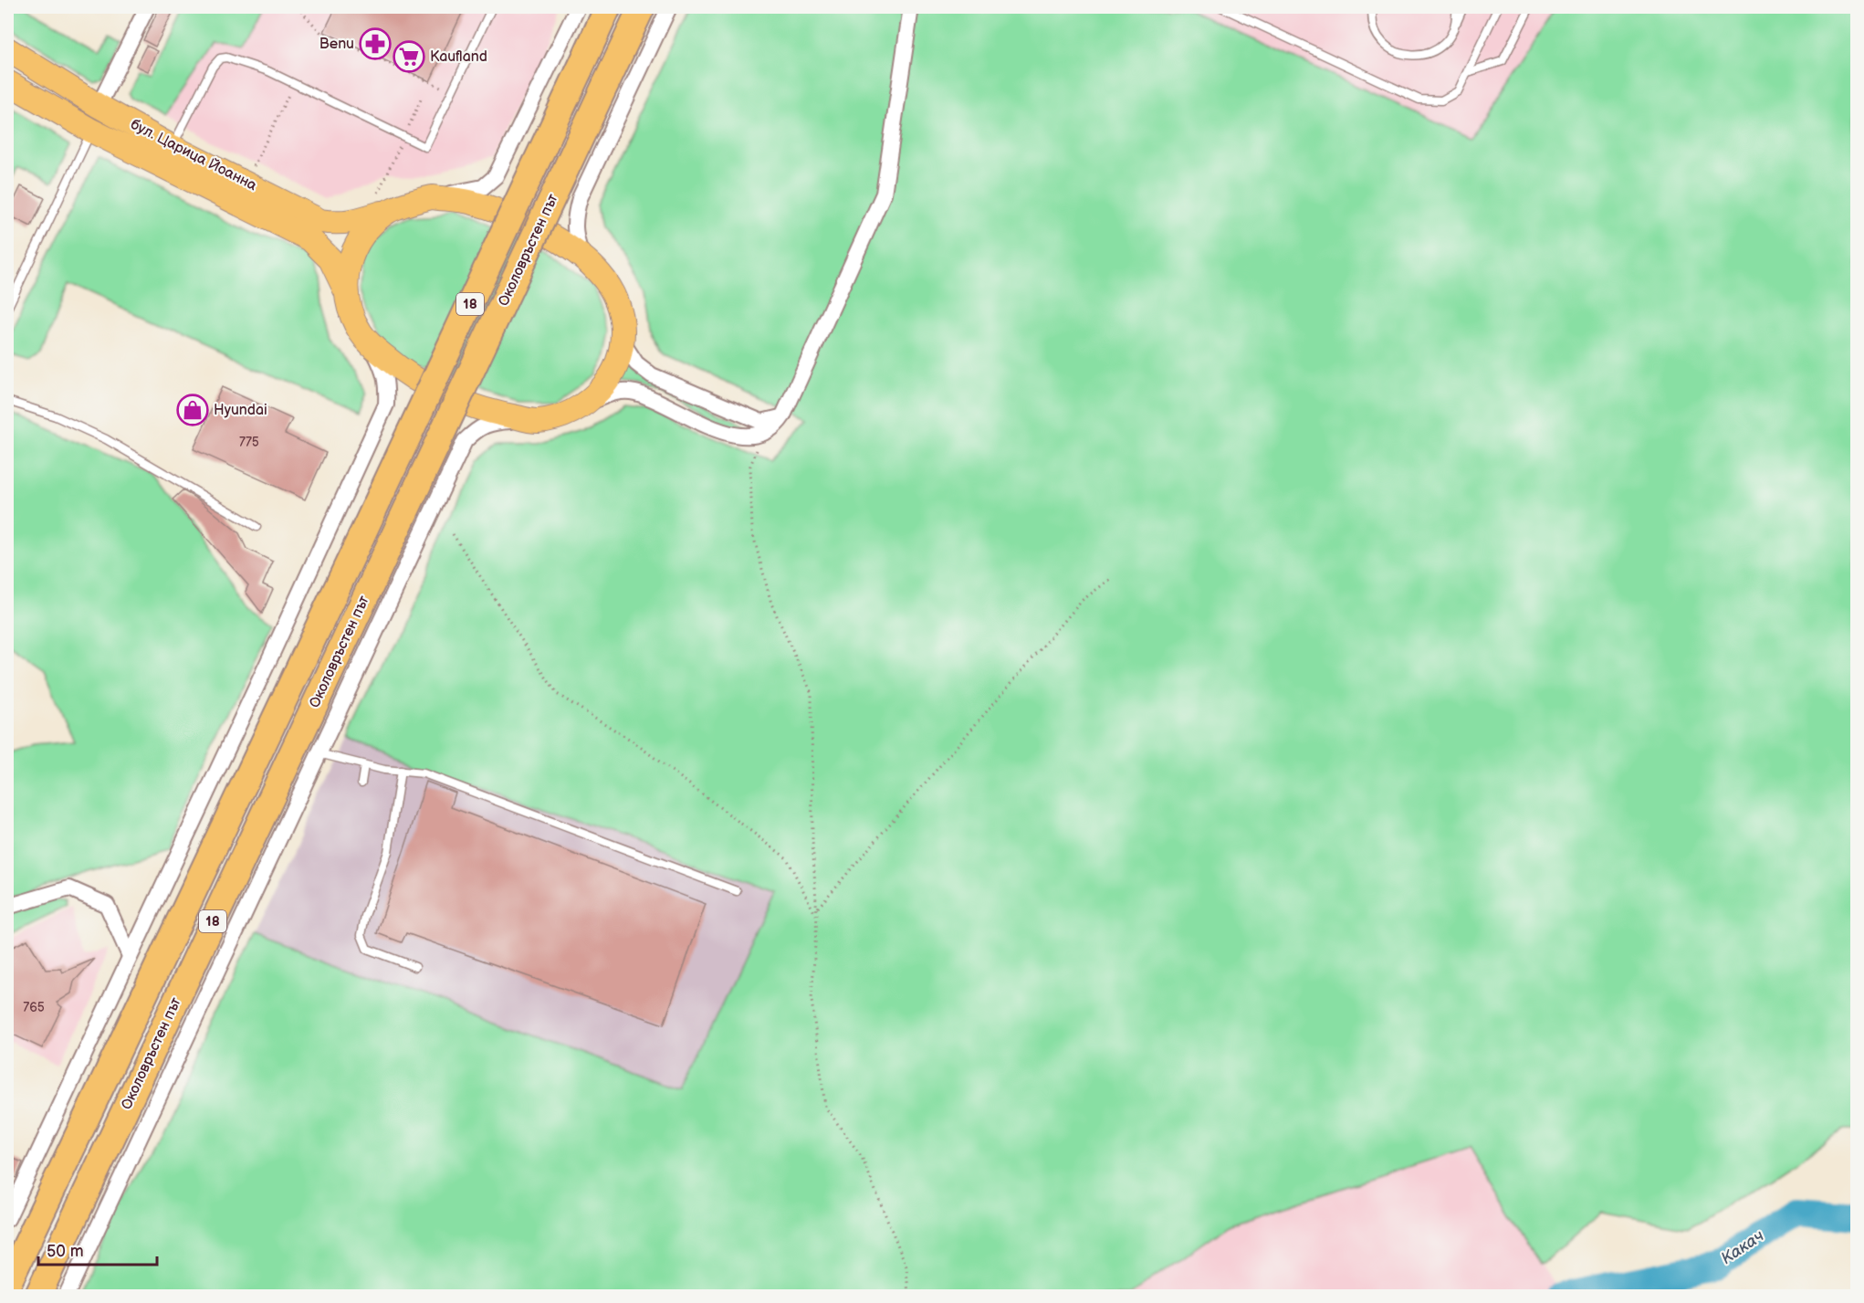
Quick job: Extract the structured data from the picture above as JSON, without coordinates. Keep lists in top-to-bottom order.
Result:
{
  "streets": {
    "highway": ["Околовръстен път", "18"],
    "main road": ["бул. Царица Йоанна"]
  },
  "crossings": [
    ["бул. Царица Йоанна", "Околовръстен път"]
  ],
  "water": ["Какач"],
  "places": {
    "pharmacy": ["Benu"],
    "supermarket": ["Kaufland"],
    "shop": ["Hyundai"]
  },
  "house_numbers": ["775", "765"],
  "scale_bar": "50 m"
}
